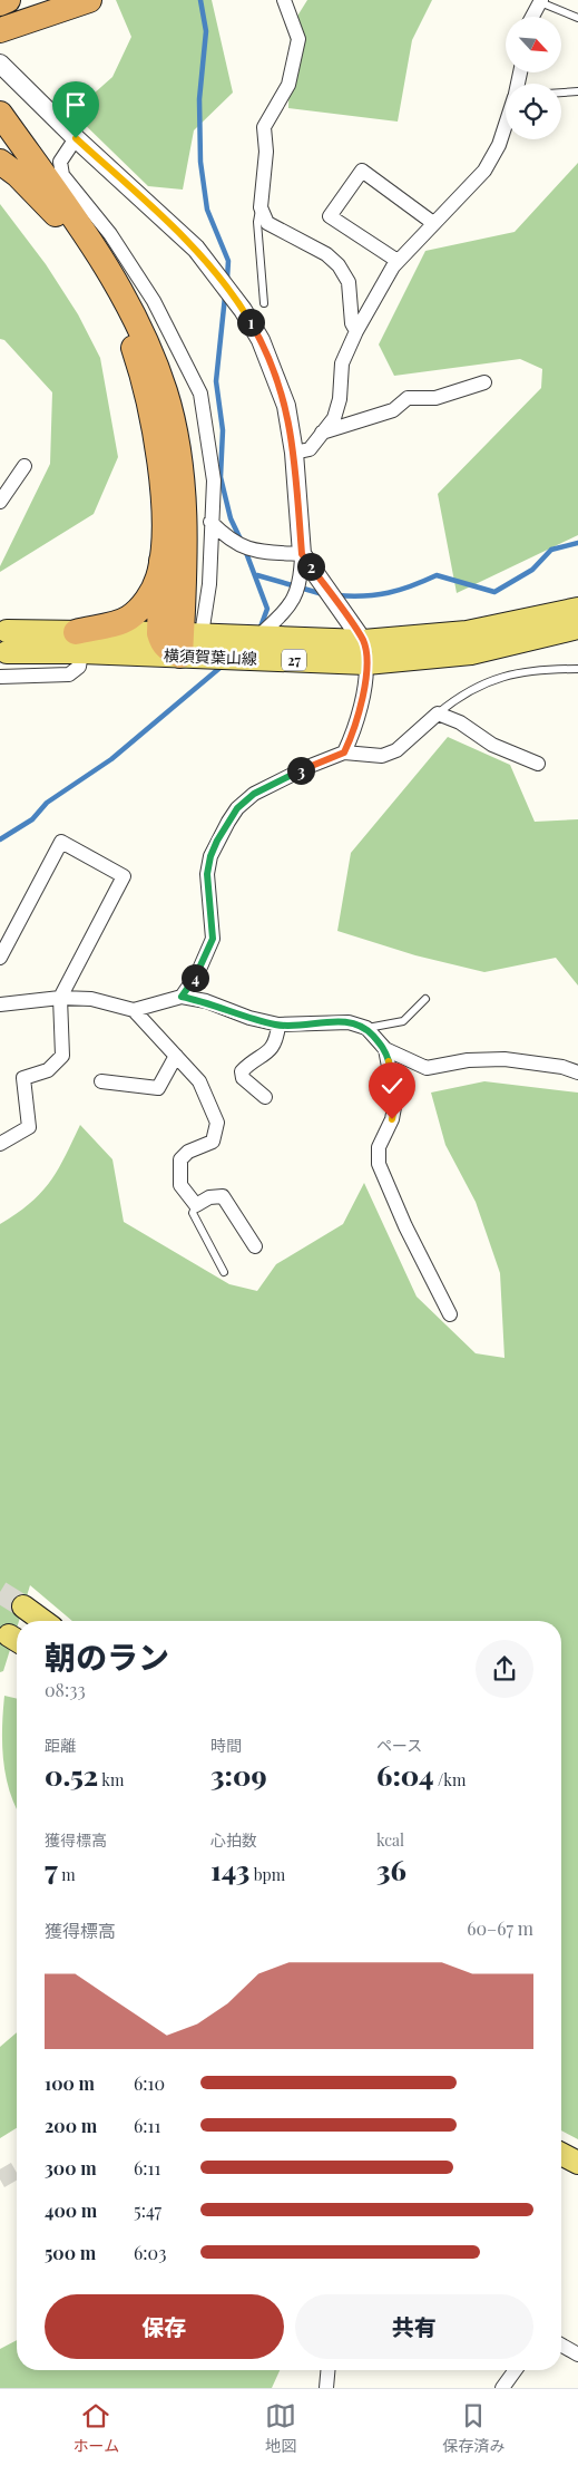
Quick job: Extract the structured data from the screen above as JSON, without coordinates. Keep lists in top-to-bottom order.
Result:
{
  "streets": {
    "main road": ["横須賀葉山線", "27"]
  },
  "north": "bottom right",
  "page": {
    "pins": [
      "1",
      "2",
      "3",
      "4"
    ],
    "heading": ["朝のラン", "08:33"],
    "stats": [
      ["距離", "0.52 km"],
      ["時間", "3:09"],
      ["ペース", "6:04 /km"],
      ["獲得標高", "7 m"],
      ["心拍数", "143 bpm"],
      ["kcal", "36"]
    ],
    "chart": ["獲得標高", "60–67 m"],
    "list": [
      {
        "name": "100 m",
        "note": "6:10"
      },
      {
        "name": "200 m",
        "note": "6:11"
      },
      {
        "name": "300 m",
        "note": "6:11"
      },
      {
        "name": "400 m",
        "note": "5:47"
      },
      {
        "name": "500 m",
        "note": "6:03"
      }
    ],
    "buttons": ["保存", "共有"],
    "tabs": ["ホーム", "地図", "保存済み"]
  }
}
